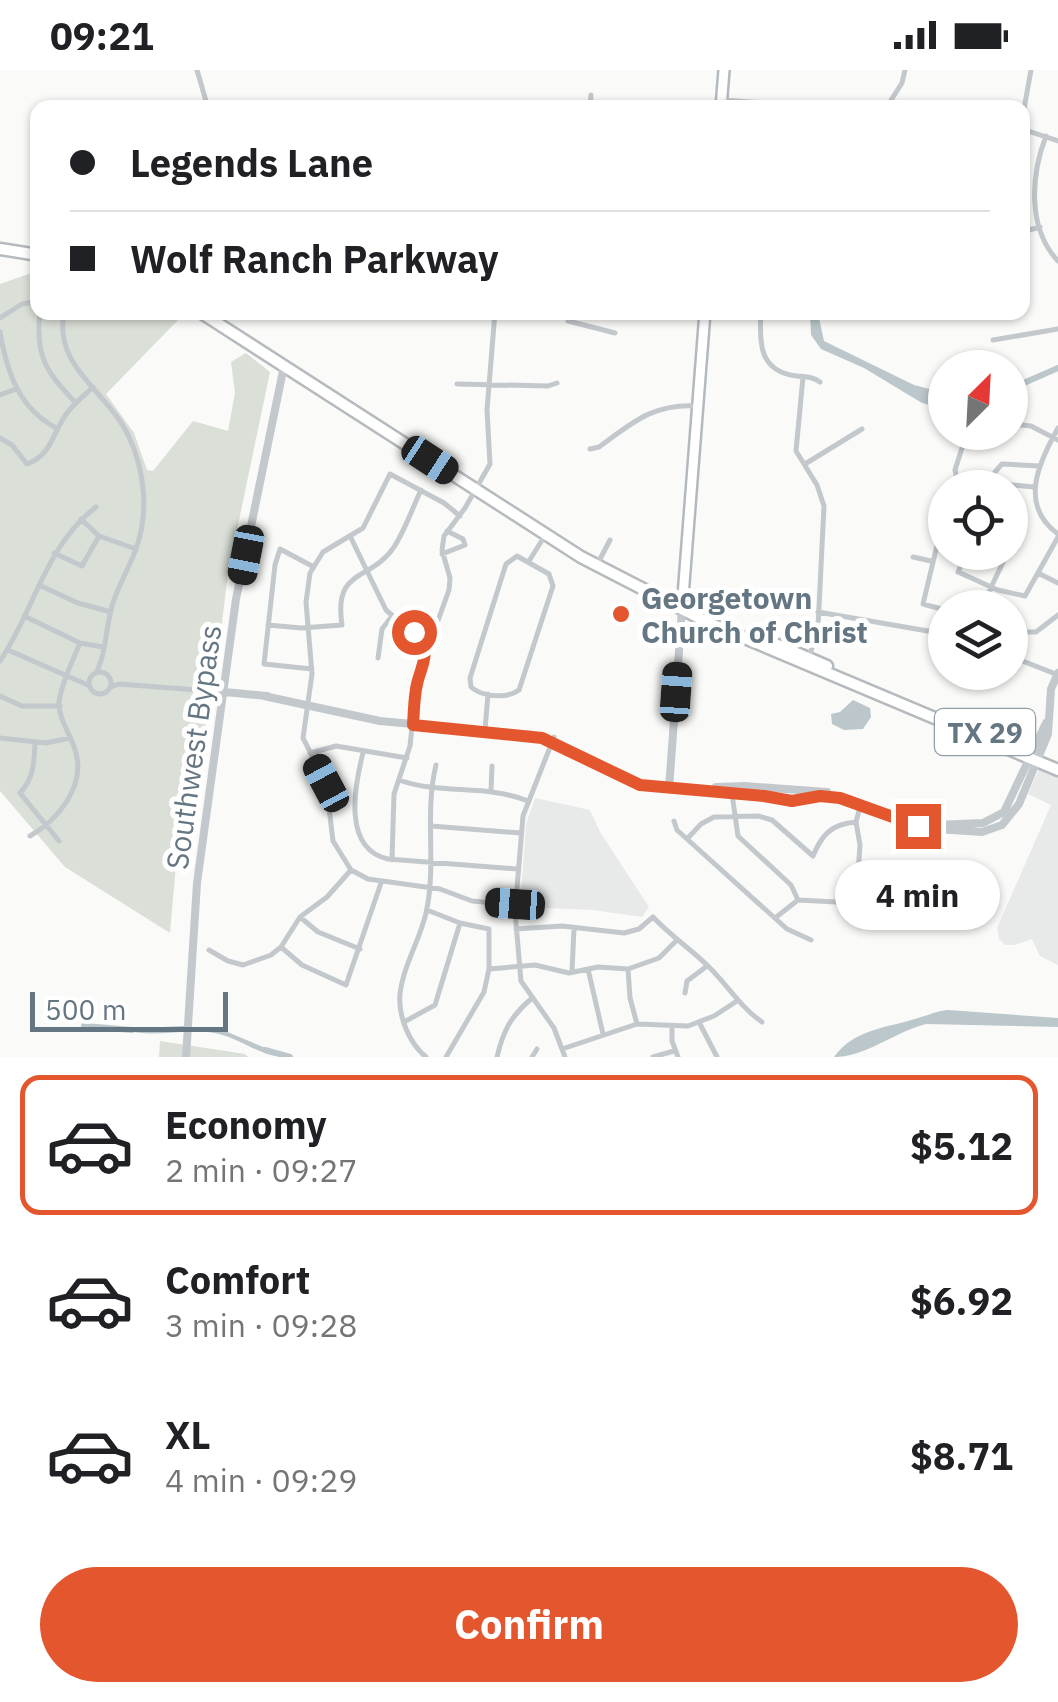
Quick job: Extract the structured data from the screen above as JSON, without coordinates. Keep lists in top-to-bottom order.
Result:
{
  "streets": {
    "main road": ["TX 29"],
    "street": ["Southwest Bypass"]
  },
  "crossings": [
    ["TX 29", "Southwest Bypass"]
  ],
  "places": ["Georgetown Church of Christ"],
  "scale_bar": "500 m",
  "north": "top right",
  "page": {
    "status": "09:21",
    "banner": ["Legends Lane", "Wolf Ranch Parkway"],
    "bubble": "4 min",
    "scale": "500 m",
    "list": [
      {
        "name": "Economy",
        "note": "2 min · 09:27",
        "value": "$5.12"
      },
      {
        "name": "Comfort",
        "note": "3 min · 09:28",
        "value": "$6.92"
      },
      {
        "name": "XL",
        "note": "4 min · 09:29",
        "value": "$8.71"
      }
    ],
    "buttons": "Confirm"
  }
}
